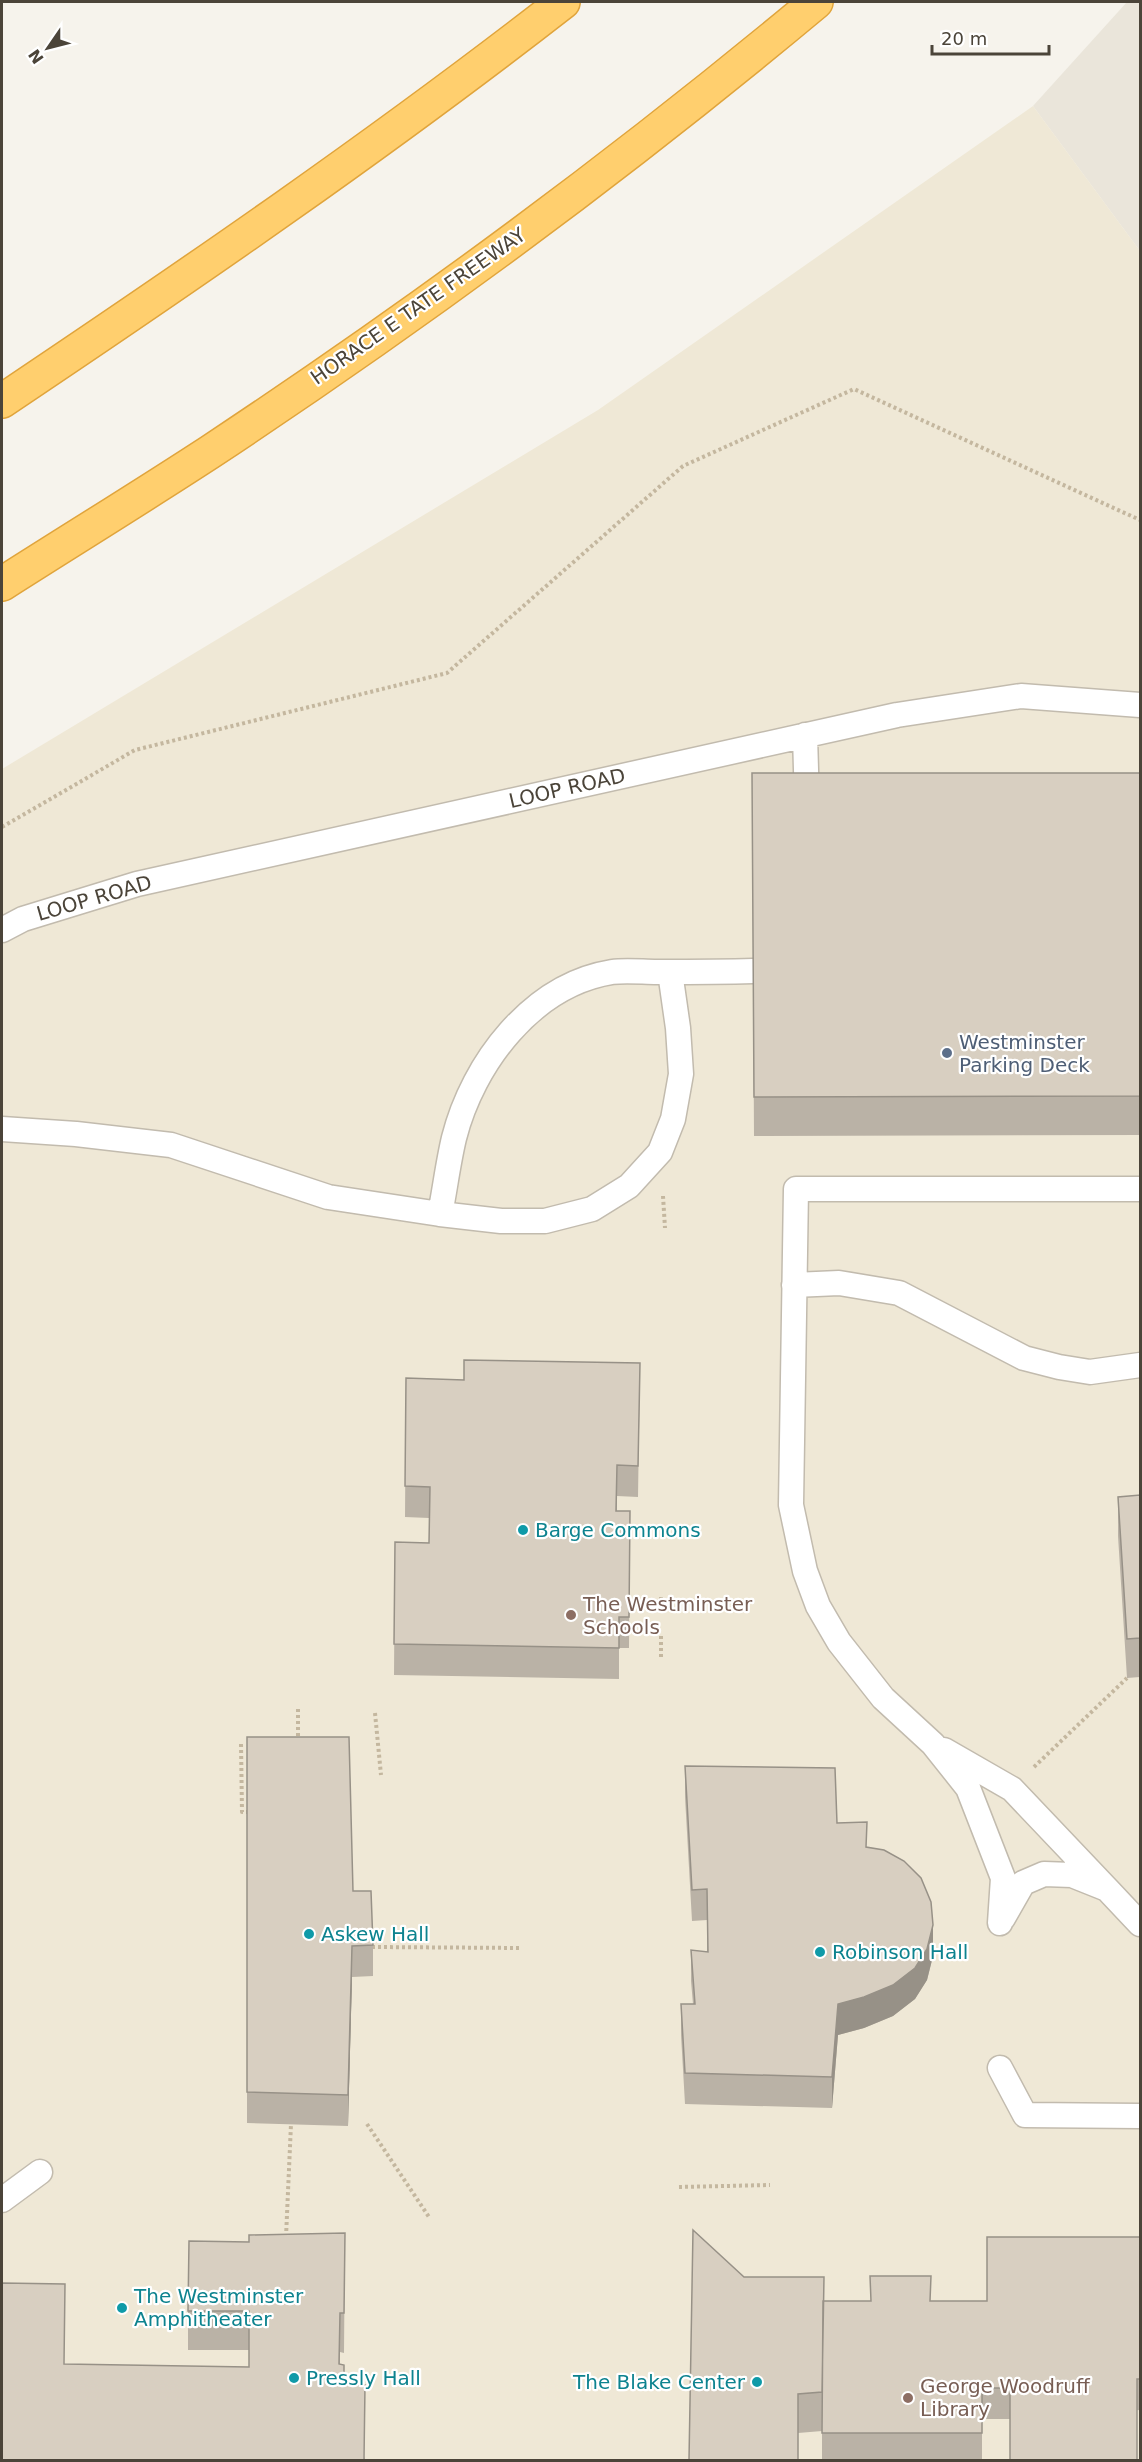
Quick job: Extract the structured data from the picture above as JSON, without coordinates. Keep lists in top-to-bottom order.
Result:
{
  "streets": {
    "highway": ["HORACE E TATE FREEWAY"],
    "lane": ["LOOP ROAD"]
  },
  "places": [
    "Westminster Parking Deck",
    "Barge Commons",
    "The Westminster Schools",
    "Askew Hall",
    "Robinson Hall",
    "The Westminster Amphitheater",
    "Pressly Hall",
    "The Blake Center",
    "George Woodruff Library"
  ],
  "scale_bar": "20 m",
  "north": "bottom left"
}
